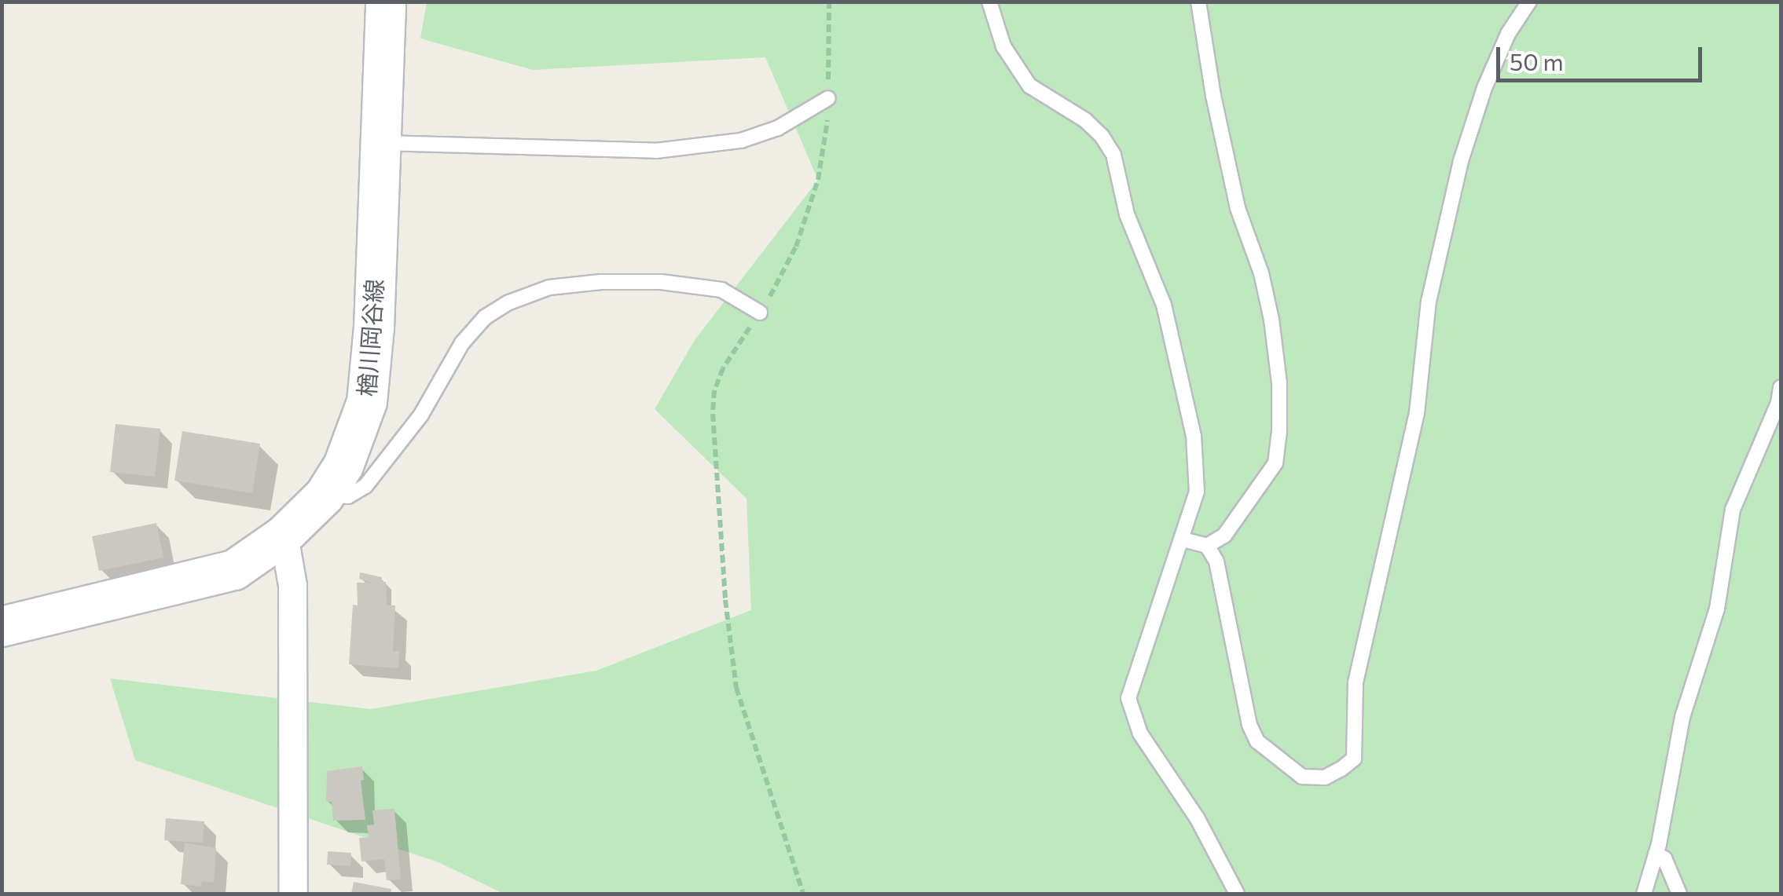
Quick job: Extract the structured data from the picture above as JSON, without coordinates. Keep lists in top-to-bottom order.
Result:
{
  "streets": {
    "main road": ["楢川岡谷線"]
  },
  "scale_bar": "50 m"
}
